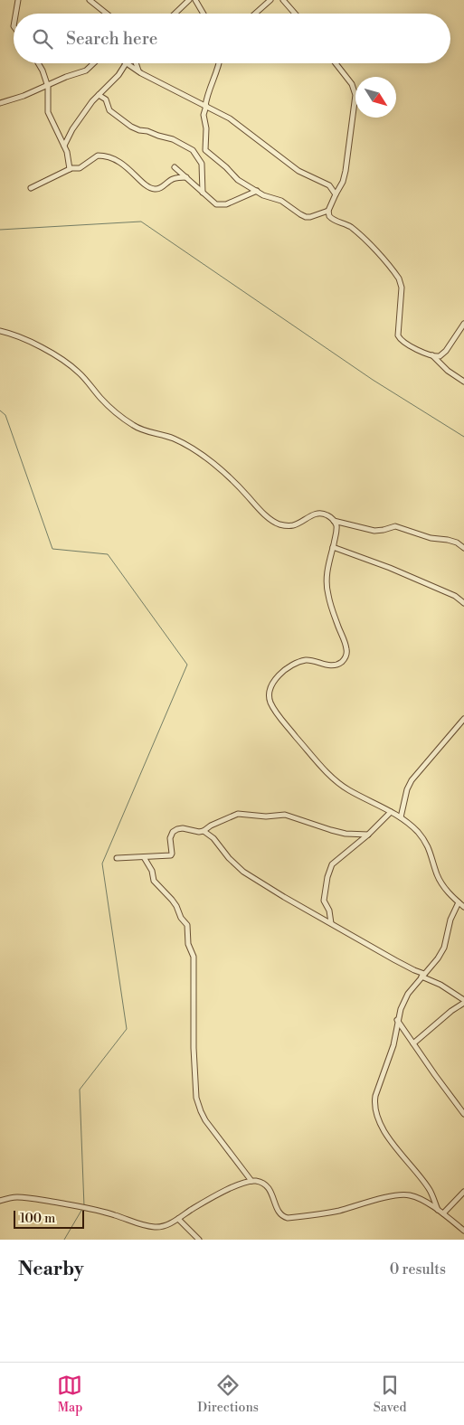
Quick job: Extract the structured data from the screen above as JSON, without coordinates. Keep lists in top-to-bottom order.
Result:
{
  "scale_bar": "100 m",
  "north": "bottom right",
  "page": {
    "search": "Search here",
    "scale": "100 m",
    "heading": ["Nearby", "0 results"],
    "nav": ["Map", "Directions", "Saved"]
  }
}
